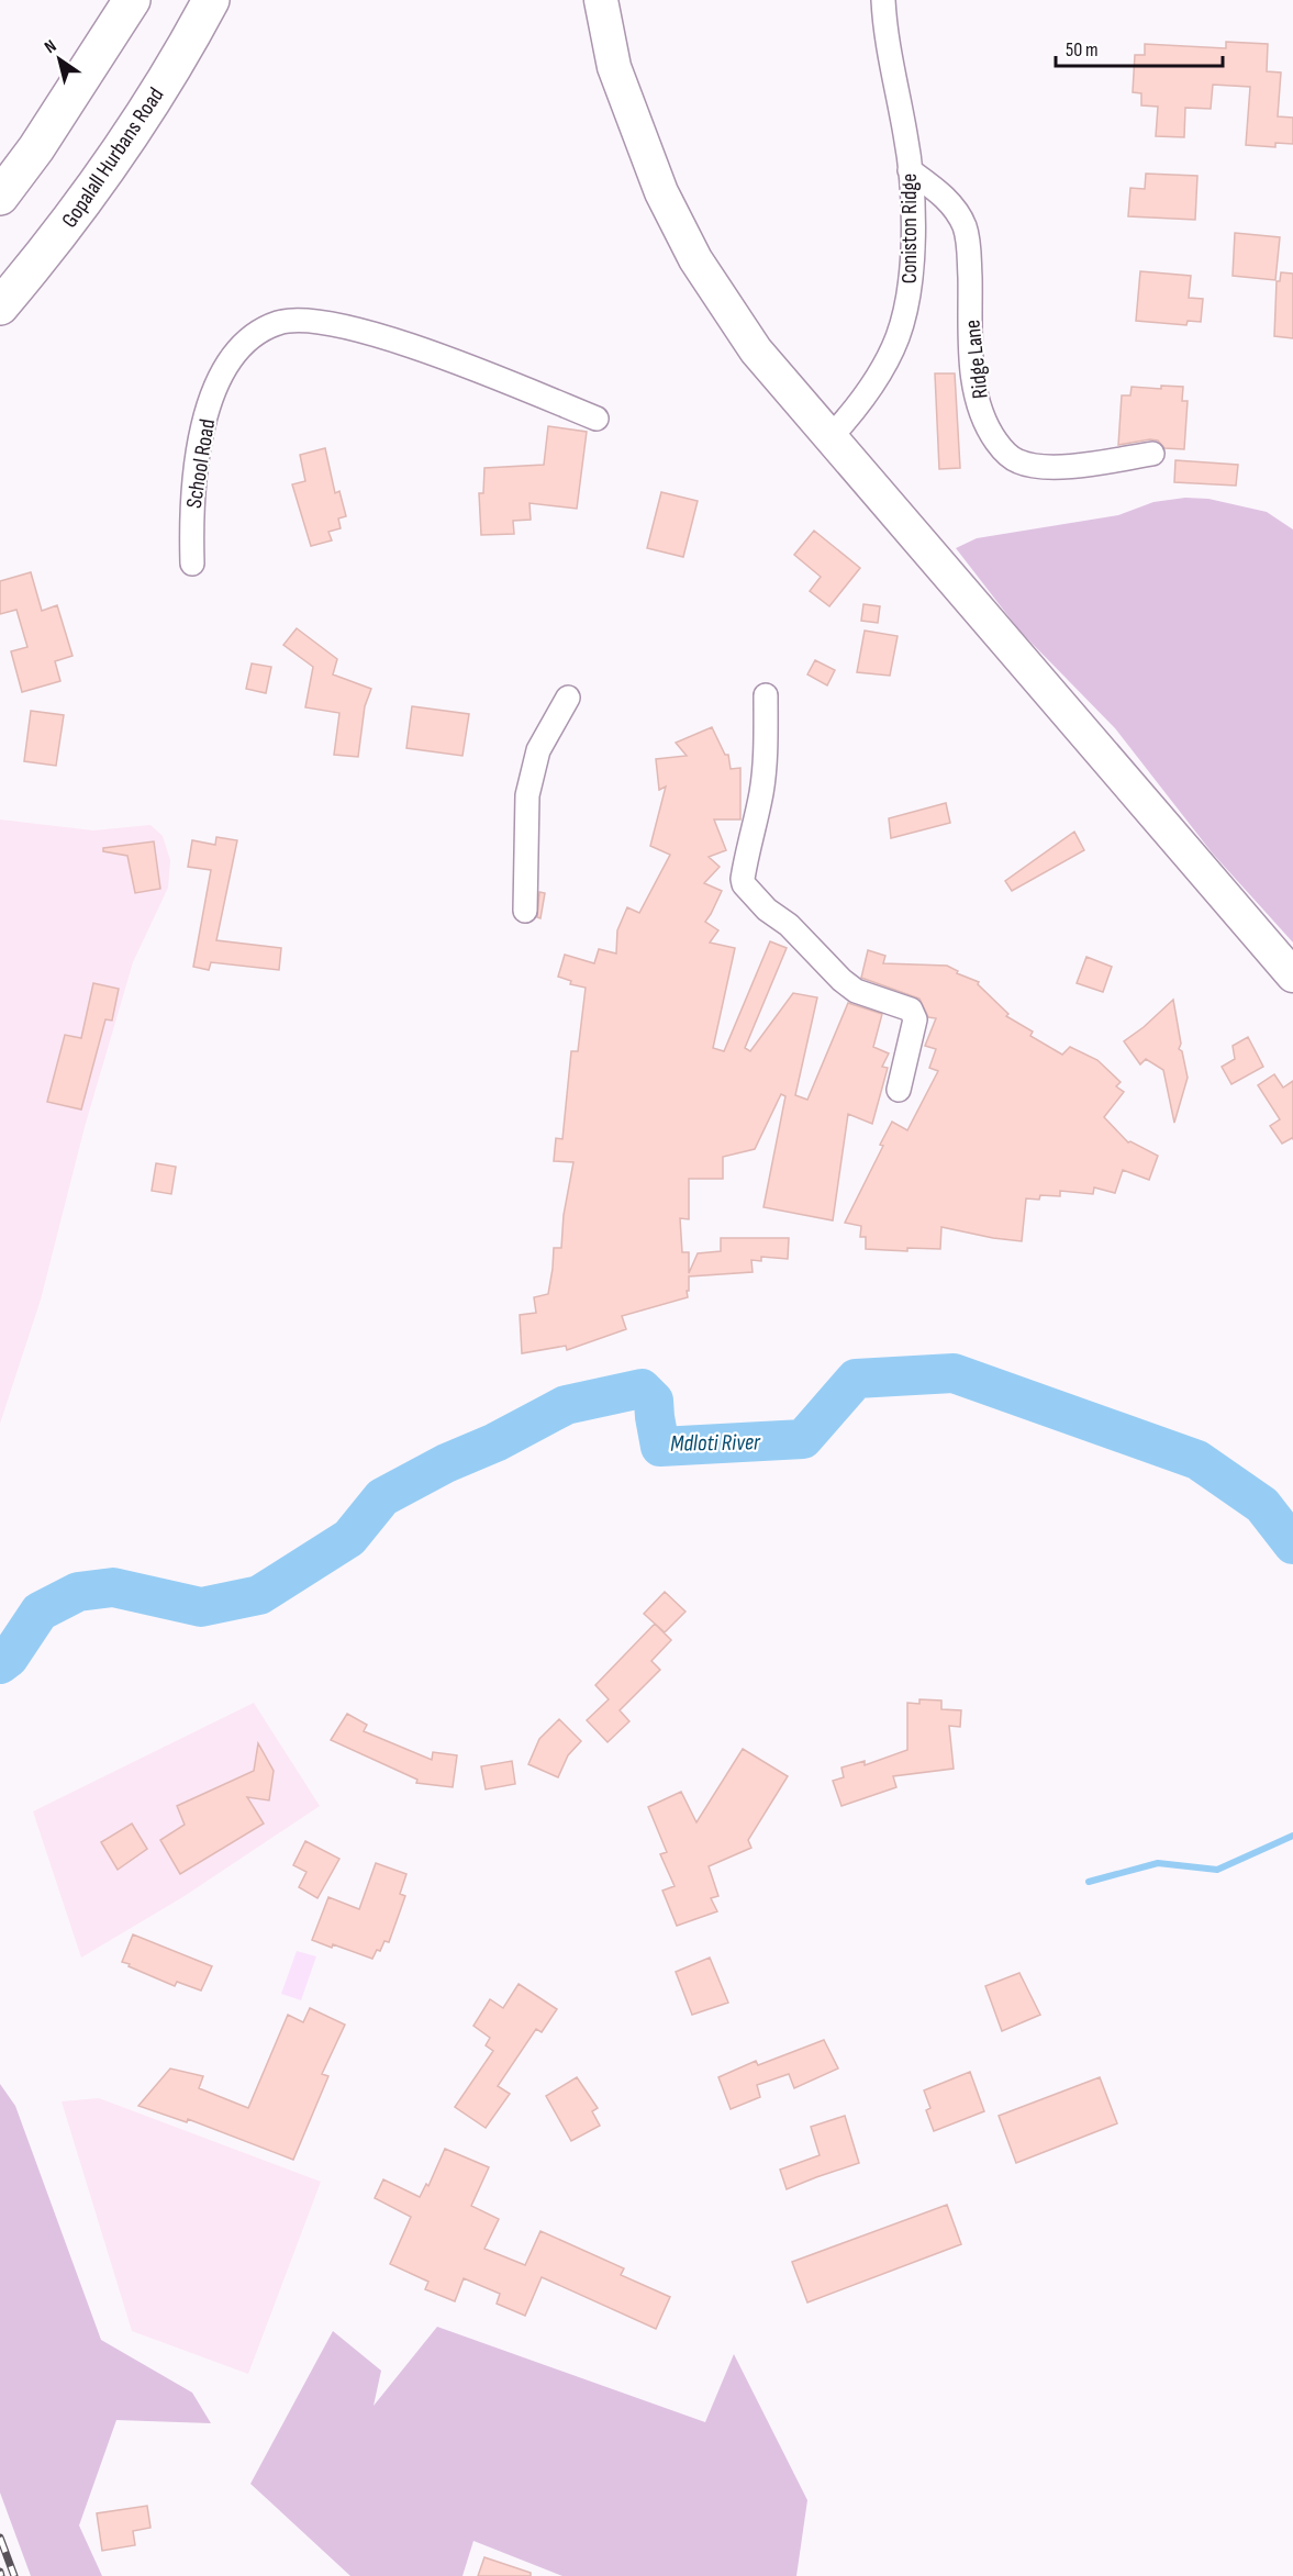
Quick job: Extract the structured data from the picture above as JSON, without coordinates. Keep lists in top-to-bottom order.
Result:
{
  "streets": {
    "main road": ["Gopalall Hurbans Road"],
    "street": ["Coniston Ridge", "Ridge Lane", "School Road"]
  },
  "crossings": [
    ["Coniston Ridge", "Ridge Lane"]
  ],
  "water": ["Mdloti River"],
  "scale_bar": "50 m",
  "north": "top left"
}
